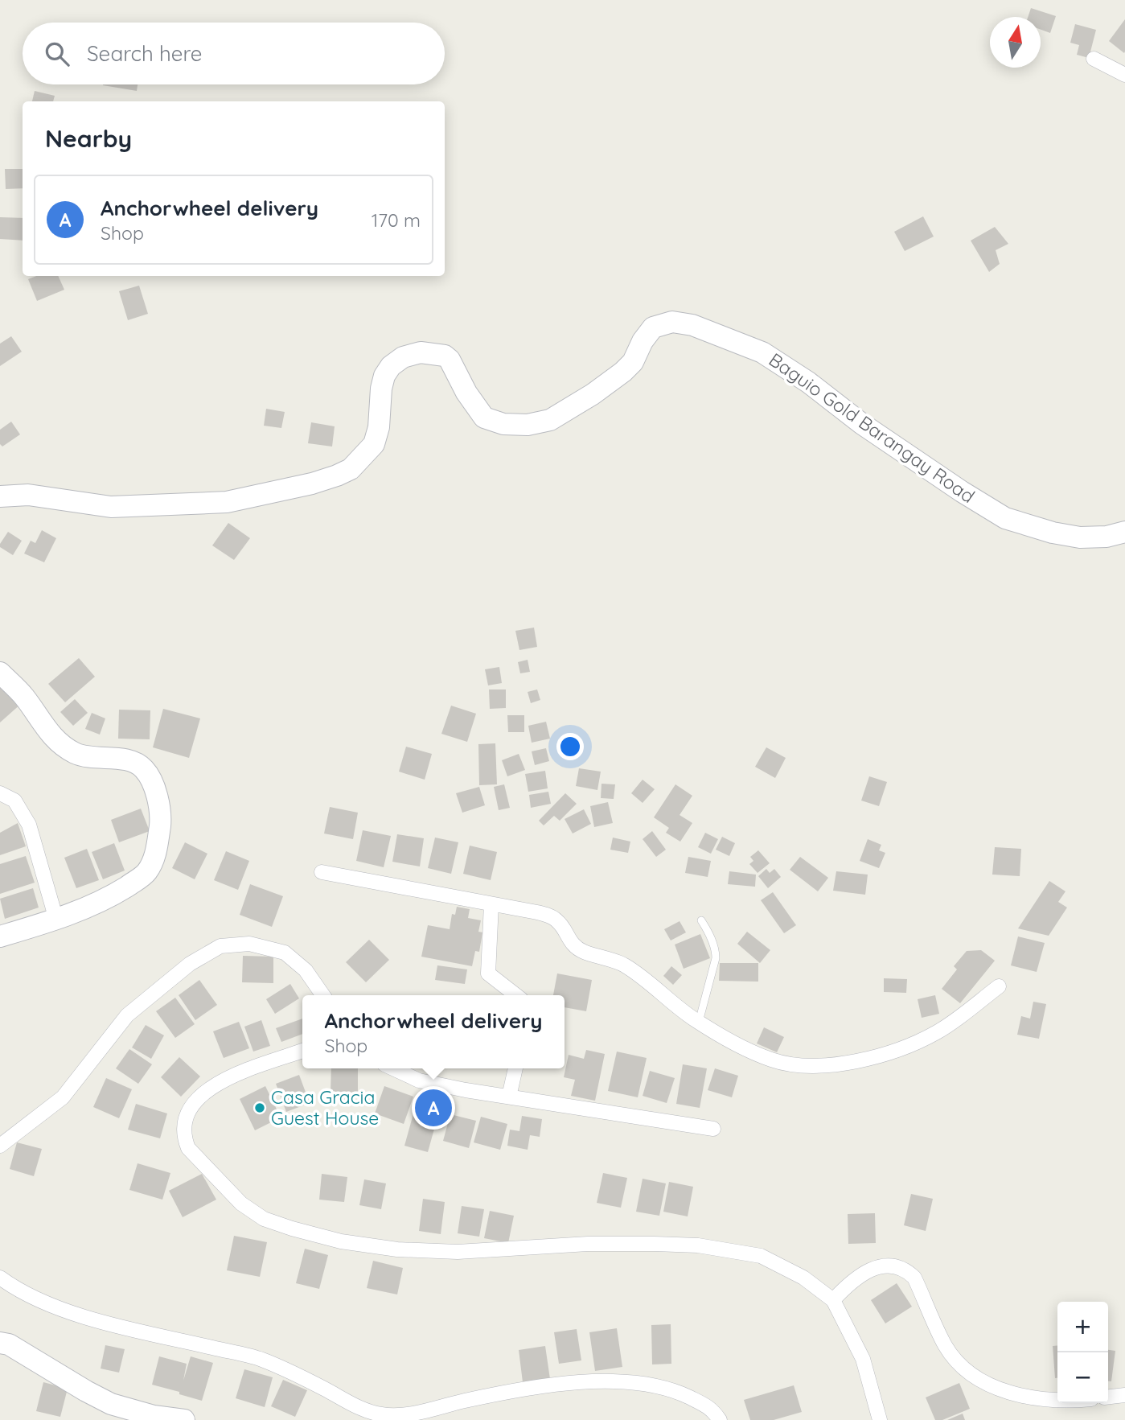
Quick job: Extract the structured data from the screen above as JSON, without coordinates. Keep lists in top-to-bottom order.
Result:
{
  "streets": {
    "street": ["Baguio Gold Barangay Road"]
  },
  "places": ["Casa Gracia Guest House"],
  "north": "top",
  "page": {
    "search": "Search here",
    "heading": "Nearby",
    "list": [
      {
        "mark": "A",
        "name": "Anchorwheel delivery",
        "note": "Shop",
        "value": "170 m"
      }
    ],
    "popup": ["Anchorwheel delivery", "Shop"],
    "pins": "A",
    "map_buttons": ["+", "−"]
  }
}
